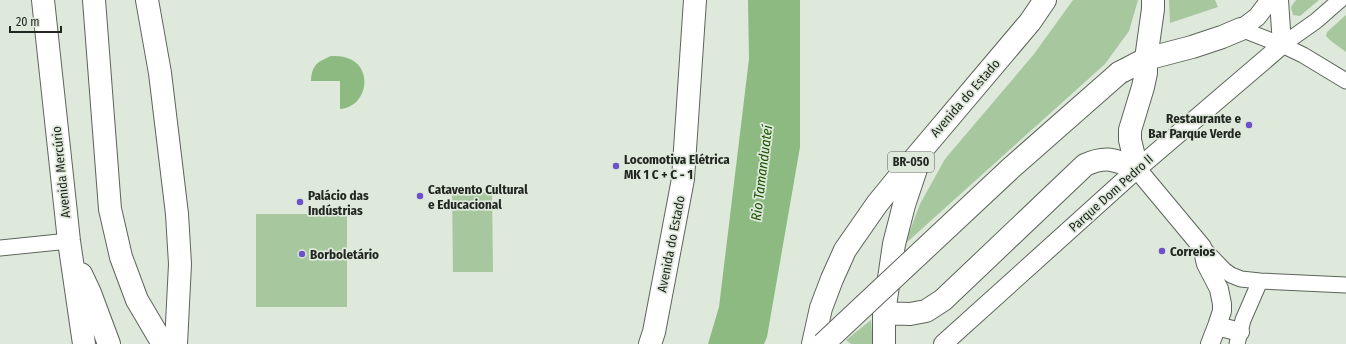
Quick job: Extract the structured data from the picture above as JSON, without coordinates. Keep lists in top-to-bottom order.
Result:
{
  "streets": {
    "main road": ["Avenida do Estado", "BR-050", "Avenida Mercúrio"],
    "street": ["Parque Dom Pedro II"]
  },
  "water": ["Rio Tamanduateí"],
  "places": [
    "Restaurante e Bar Parque Verde",
    "Locomotiva Elétrica MK 1 C + C - 1",
    "Catavento Cultural e Educacional",
    "Palácio das Indústrias",
    "Correios",
    "Borboletário"
  ],
  "scale_bar": "20 m"
}
